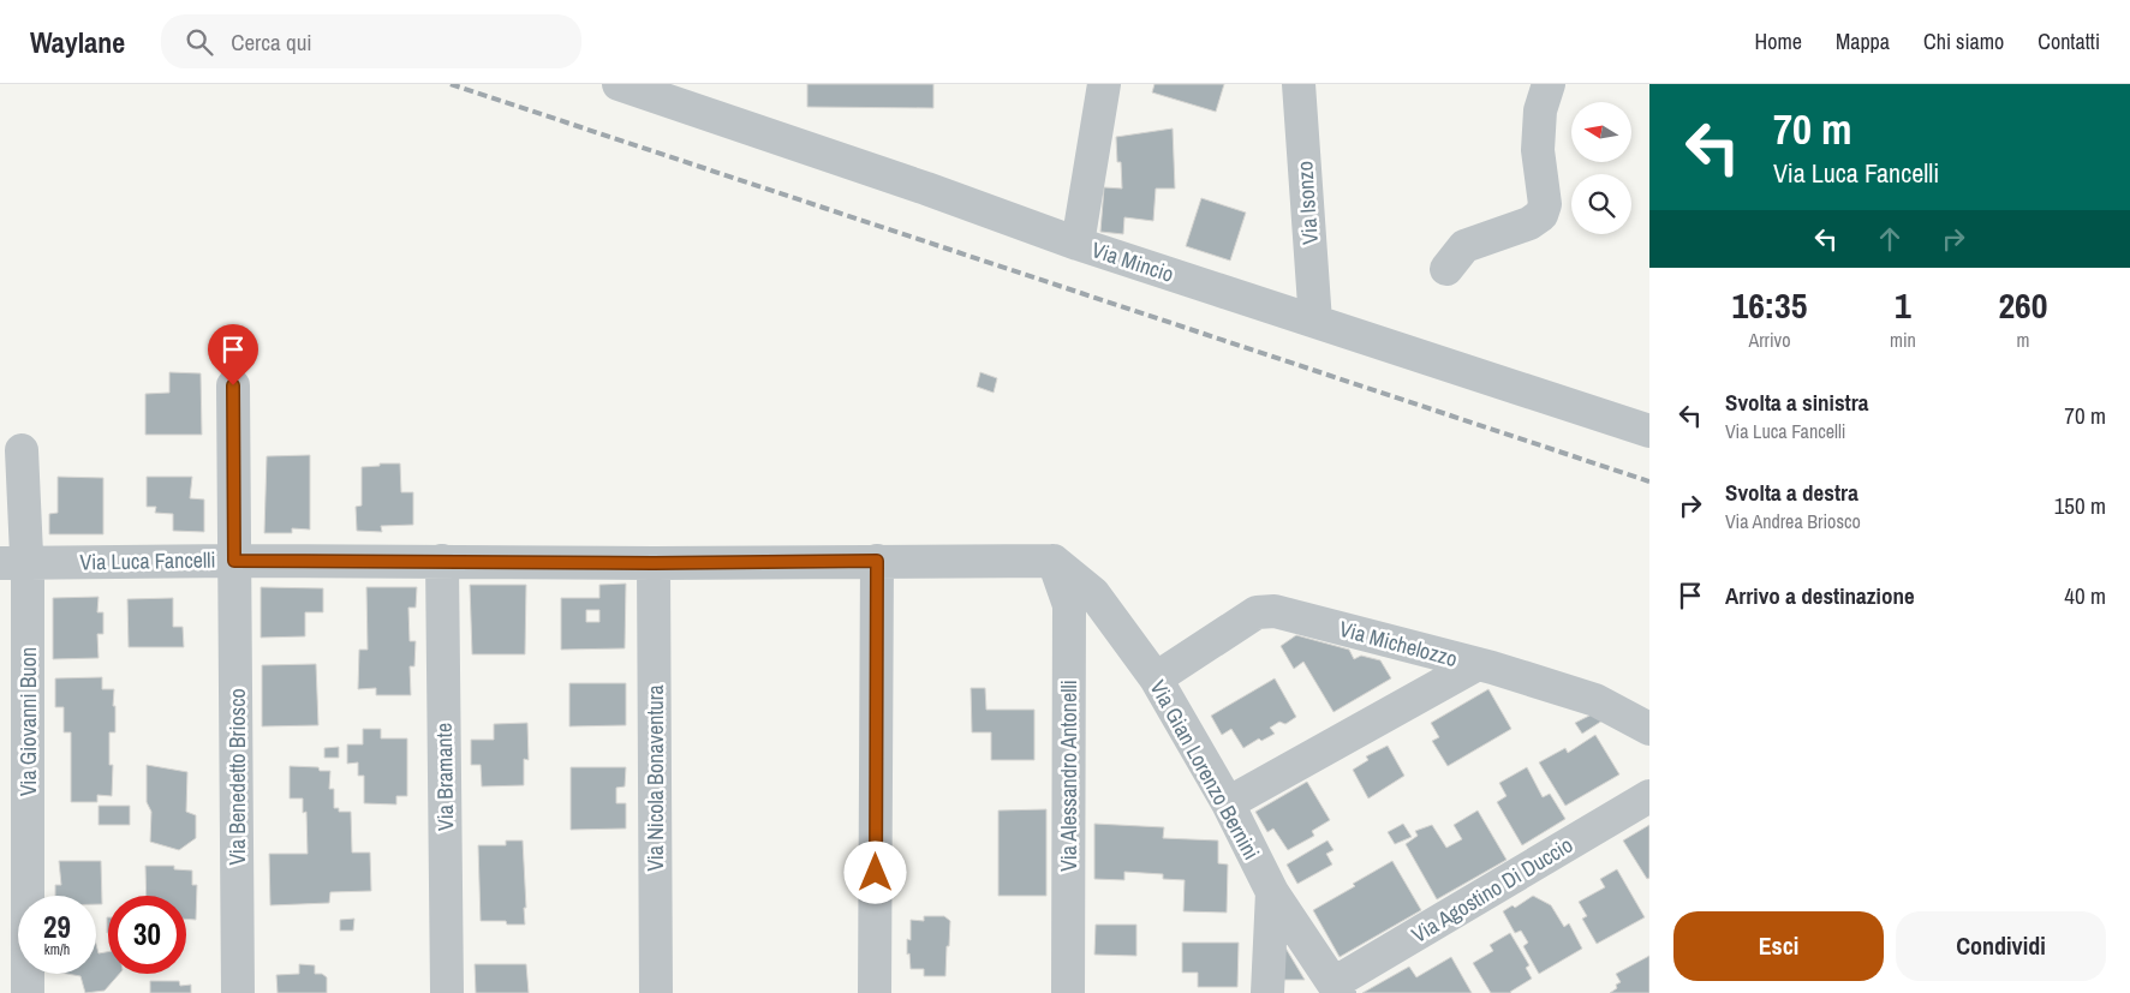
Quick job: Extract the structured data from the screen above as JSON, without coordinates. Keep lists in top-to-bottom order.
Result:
{
  "streets": {
    "street": [
      "Via Isonzo",
      "Via Mincio",
      "Via Luca Fancelli",
      "Via Michelozzo",
      "Via Giovanni Buon",
      "Via Gian Lorenzo Bernini",
      "Via Alessandro Antonelli",
      "Via Benedetto Briosco",
      "Via Bramante",
      "Via Nicola Bonaventura",
      "Via Agostino Di Duccio"
    ]
  },
  "crossings": [
    ["Via Isonzo", "Via Mincio"],
    ["Via Luca Fancelli", "Via Giovanni Buon"],
    ["Via Luca Fancelli", "Via Gian Lorenzo Bernini"],
    ["Via Luca Fancelli", "Via Alessandro Antonelli"],
    ["Via Luca Fancelli", "Via Benedetto Briosco"],
    ["Via Luca Fancelli", "Via Bramante"],
    ["Via Luca Fancelli", "Via Nicola Bonaventura"],
    ["Via Michelozzo", "Via Gian Lorenzo Bernini"],
    ["Via Gian Lorenzo Bernini", "Via Alessandro Antonelli"],
    ["Via Gian Lorenzo Bernini", "Via Agostino Di Duccio"]
  ],
  "north": "left",
  "page": {
    "header": "Waylane",
    "search": "Cerca qui",
    "nav": [
      "Home",
      "Mappa",
      "Chi siamo",
      "Contatti"
    ],
    "turn": ["70 m", "Via Luca Fancelli"],
    "eta": [
      "16:35",
      "Arrivo",
      "1",
      "min",
      "260",
      "m"
    ],
    "list": [
      {
        "name": "Svolta a sinistra",
        "note": "Via Luca Fancelli",
        "value": "70 m"
      },
      {
        "name": "Svolta a destra",
        "note": "Via Andrea Briosco",
        "value": "150 m"
      },
      {
        "name": "Arrivo a destinazione",
        "value": "40 m"
      }
    ],
    "speed": "29 km/h",
    "limit": "30",
    "buttons": ["Esci", "Condividi"]
  }
}
